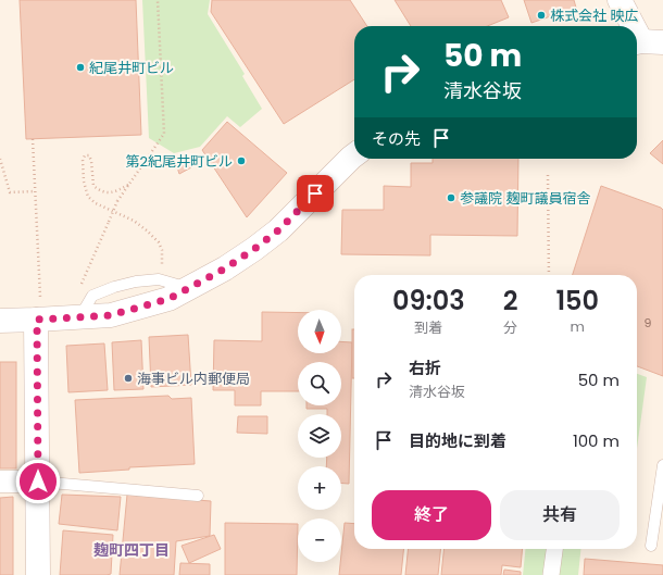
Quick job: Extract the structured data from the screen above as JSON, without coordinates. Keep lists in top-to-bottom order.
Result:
{
  "districts": ["麹町四丁目"],
  "places": [
    "株式会社 映広",
    "紀尾井町ビル",
    "第2紀尾井町ビル",
    "参議院 麹町議員宿舎",
    "海事ビル内郵便局"
  ],
  "house_numbers": ["9"],
  "north": "bottom",
  "page": {
    "turn": ["50 m", "清水谷坂"],
    "then": "その先",
    "eta": [
      "09:03",
      "到着",
      "2",
      "分",
      "150",
      "m"
    ],
    "map_buttons": ["+", "−"],
    "list": [
      {
        "name": "右折",
        "note": "清水谷坂",
        "value": "50 m"
      },
      {
        "name": "目的地に到着",
        "value": "100 m"
      }
    ],
    "buttons": ["終了", "共有"]
  }
}
